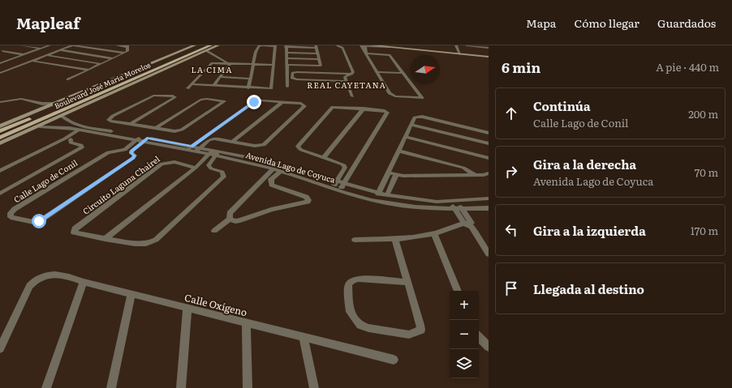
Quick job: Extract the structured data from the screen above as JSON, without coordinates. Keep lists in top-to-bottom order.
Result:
{
  "streets": {
    "main road": ["Boulevard José María Morelos"],
    "street": [
      "Avenida Lago de Coyuca",
      "Calle Lago de Conil",
      "Circuito Laguna Chairel",
      "Calle Oxígeno"
    ]
  },
  "crossings": [
    ["Avenida Lago de Coyuca", "Calle Lago de Conil"]
  ],
  "districts": ["LA CIMA", "REAL CAYETANA"],
  "north": "right",
  "page": {
    "header": "Mapleaf",
    "nav": ["Mapa", "Cómo llegar", "Guardados"],
    "heading": ["6 min", "A pie · 440 m"],
    "list": [
      ["Continúa", "Calle Lago de Conil", "200 m"],
      ["Gira a la derecha", "Avenida Lago de Coyuca", "70 m"],
      ["Gira a la izquierda", "170 m"],
      "Llegada al destino"
    ],
    "map_buttons": ["+", "−"]
  }
}
